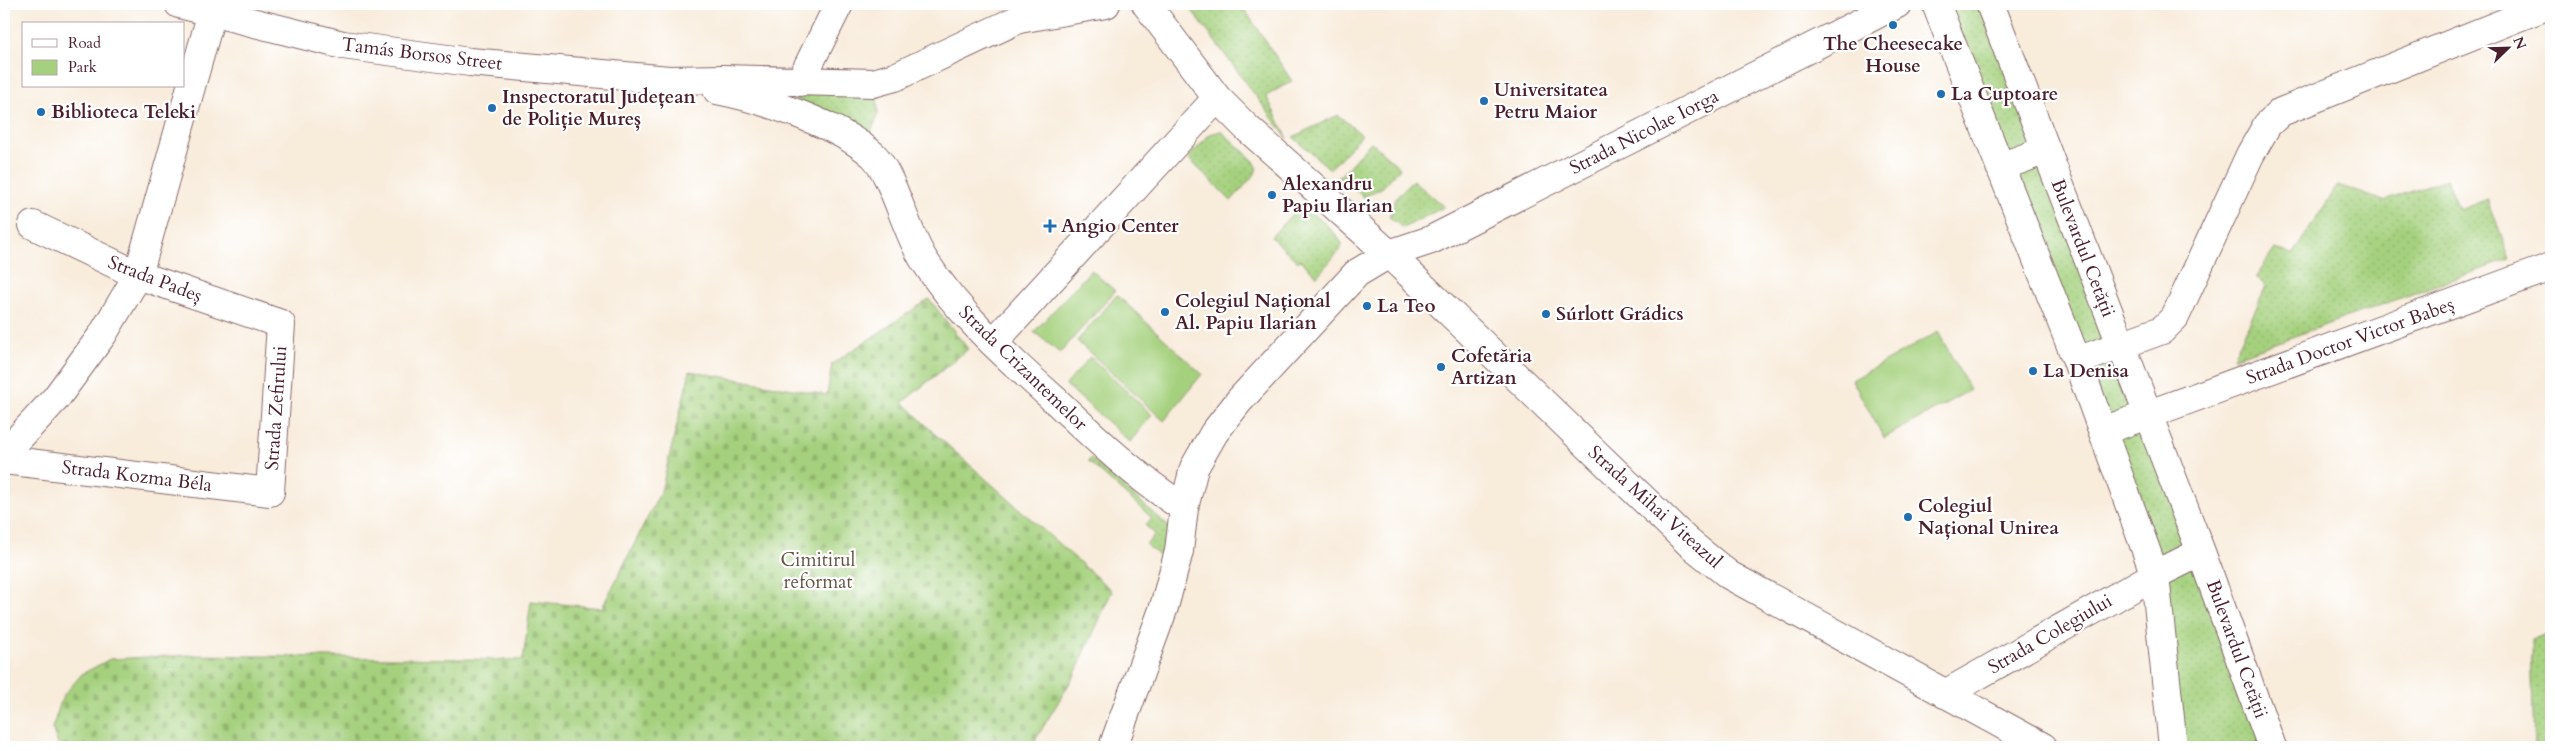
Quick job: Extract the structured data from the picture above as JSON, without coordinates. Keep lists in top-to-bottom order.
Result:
{
  "streets": {
    "street": [
      "Tamás Borsos Street",
      "Strada Nicolae Iorga",
      "Bulevardul Cetății",
      "Strada Padeș",
      "Strada Doctor Victor Babeș",
      "Strada Crizantemelor",
      "Strada Zefirului",
      "Strada Kozma Béla",
      "Strada Mihai Viteazul",
      "Strada Colegiului"
    ]
  },
  "crossings": [
    ["Tamás Borsos Street", "Strada Crizantemelor"],
    ["Strada Nicolae Iorga", "Strada Crizantemelor"],
    ["Strada Nicolae Iorga", "Strada Mihai Viteazul"],
    ["Bulevardul Cetății", "Strada Doctor Victor Babeș"],
    ["Strada Padeș", "Strada Zefirului"],
    ["Strada Zefirului", "Strada Kozma Béla"],
    ["Strada Mihai Viteazul", "Strada Colegiului"]
  ],
  "parks": ["Cimitirul reformat"],
  "places": {
    "other": [
      "The Cheesecake House",
      "La Cuptoare",
      "Universitatea Petru Maior",
      "Inspectoratul Județean de Poliție Mureș",
      "Biblioteca Teleki",
      "Alexandru Papiu Ilarian",
      "La Teo",
      "Colegiul Național Al. Papiu Ilarian",
      "Súrlott Grádics",
      "Cofetăria Artizan",
      "La Denisa",
      "Colegiul Național Unirea"
    ],
    "health": ["Angio Center"]
  },
  "legend": ["Road", "Park"],
  "north": "top right"
}
